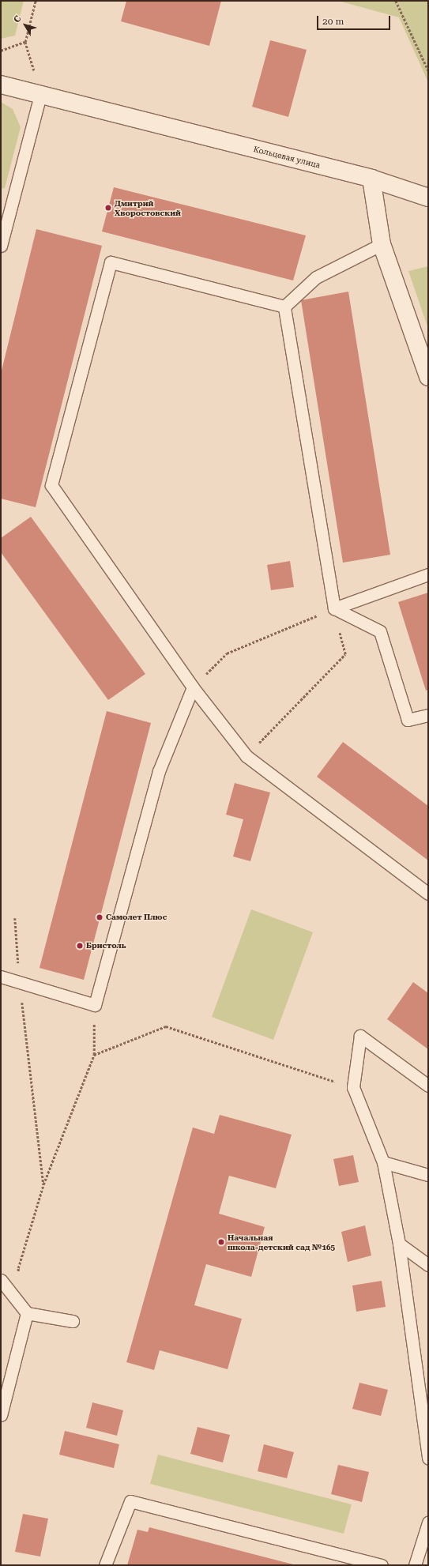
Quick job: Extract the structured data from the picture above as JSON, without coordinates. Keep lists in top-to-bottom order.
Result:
{
  "streets": {
    "street": ["Кольцевая улица"]
  },
  "places": [
    "Дмитрий Хворостовский",
    "Самолет Плюс",
    "Бристоль",
    "Начальная школа-детский сад №165"
  ],
  "scale_bar": "20 m",
  "north": "top left"
}
